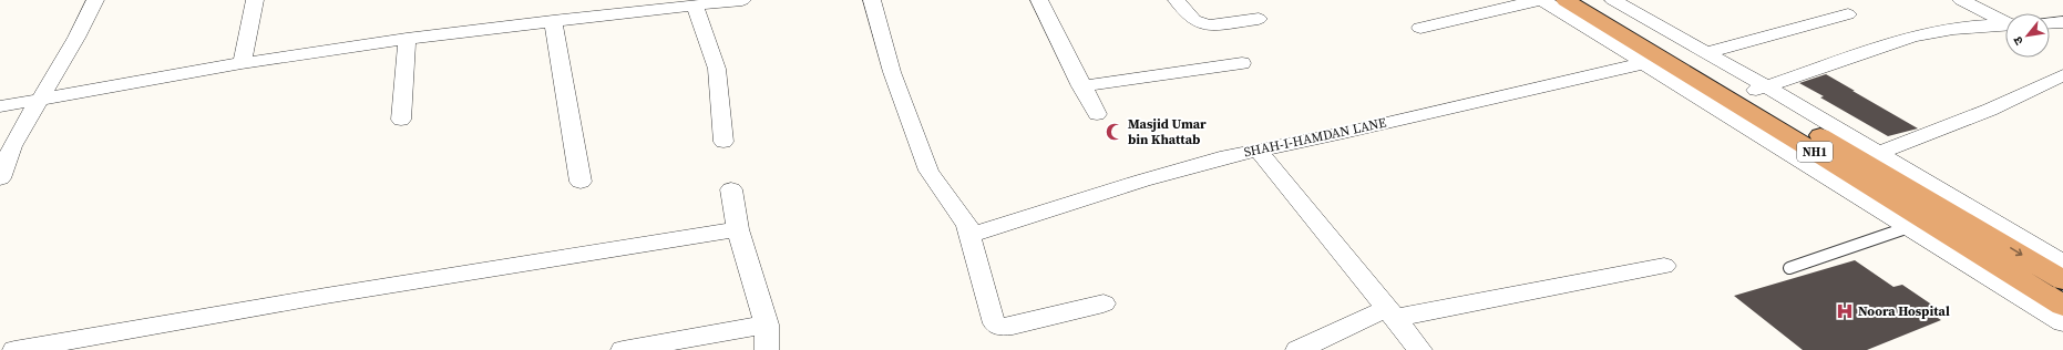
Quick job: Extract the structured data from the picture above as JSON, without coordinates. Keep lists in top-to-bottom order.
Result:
{
  "streets": {
    "highway": ["NH1"],
    "street": ["SHAH-I-HAMDAN LANE"]
  },
  "crossings": [
    ["SHAH-I-HAMDAN LANE", "NH1"]
  ],
  "places": {
    "mosque": ["Masjid Umar bin Khattab"],
    "hospital": ["Noora Hospital"]
  },
  "north": "bottom left"
}
